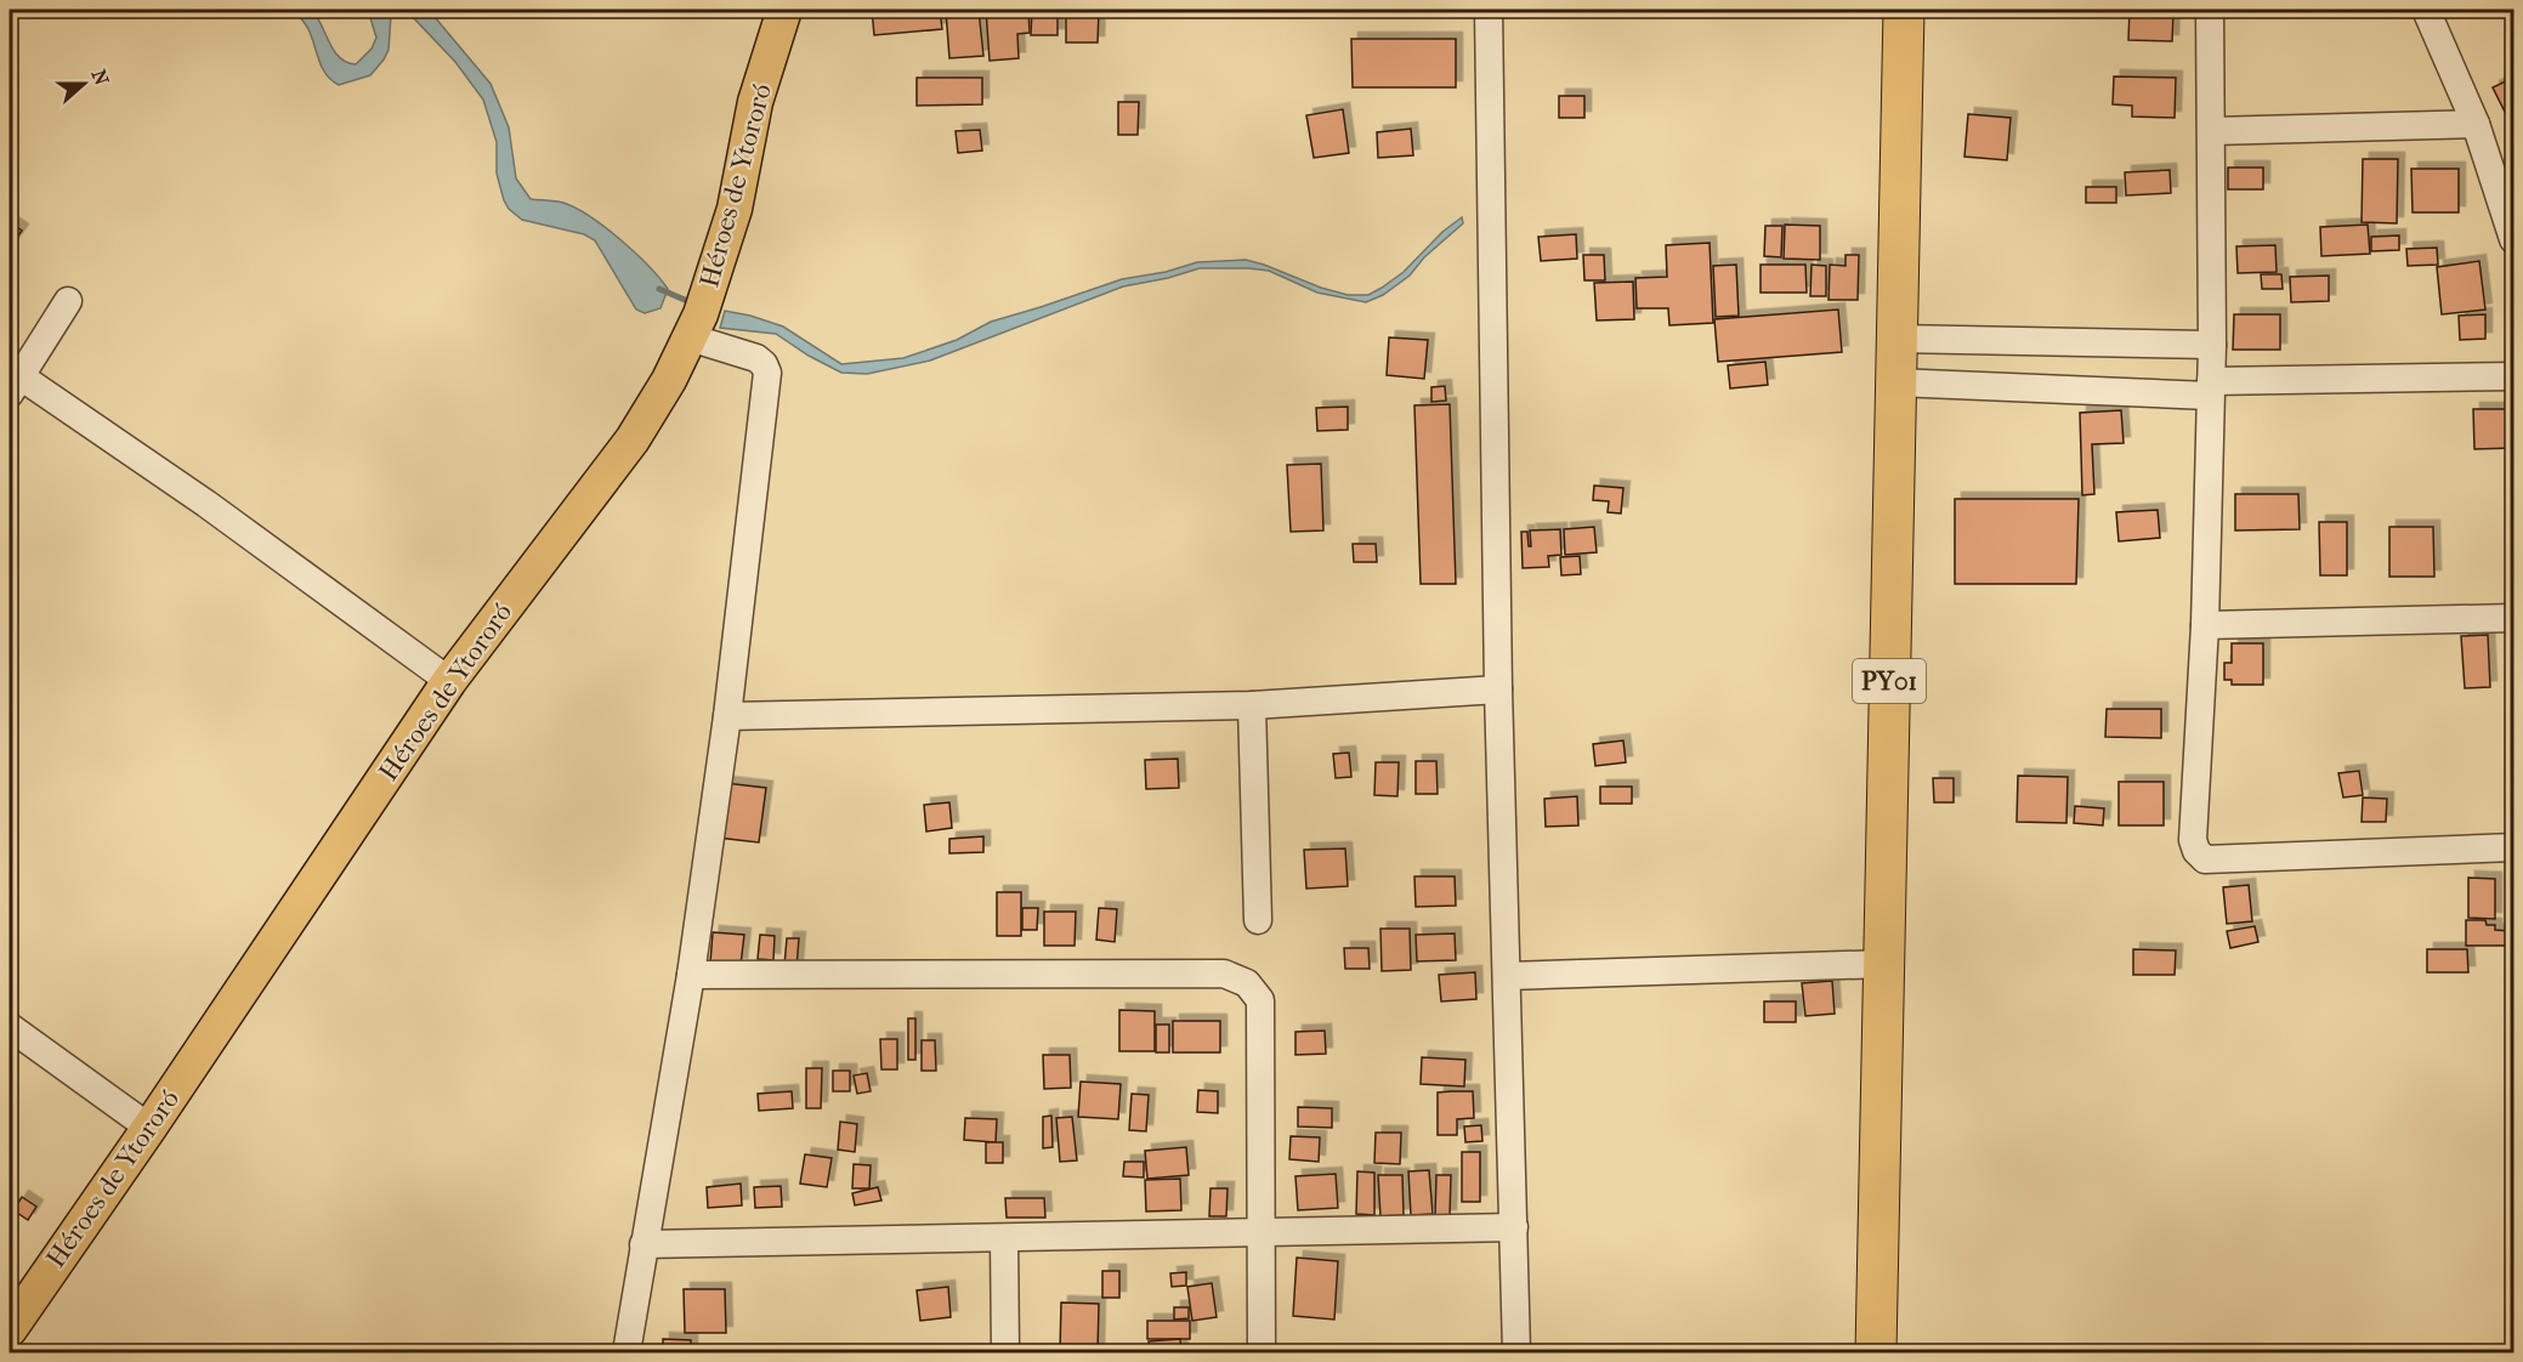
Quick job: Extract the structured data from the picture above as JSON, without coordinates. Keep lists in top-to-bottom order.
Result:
{
  "streets": {
    "highway": ["PY01"],
    "main road": ["Héroes de Ytororó"]
  },
  "north": "right"
}
